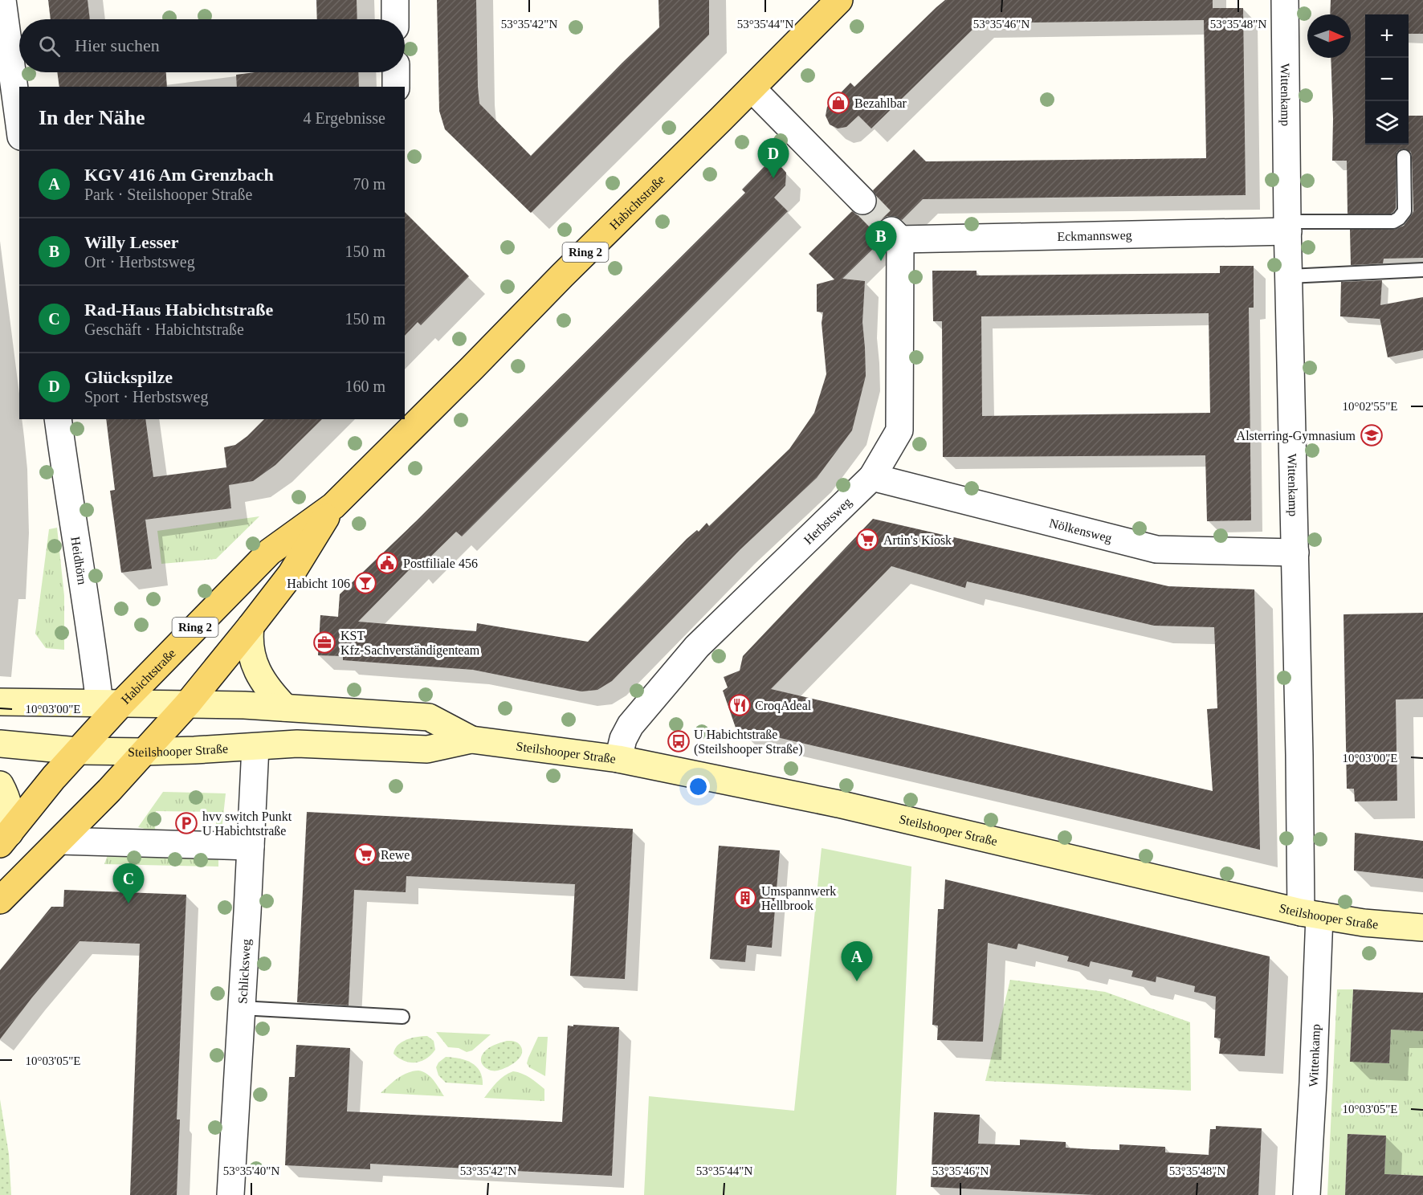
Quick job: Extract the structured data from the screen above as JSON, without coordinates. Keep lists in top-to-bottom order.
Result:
{
  "streets": {
    "main road": ["Habichtstraße", "Ring 2"],
    "street": [
      "Wittenkamp",
      "Eckmannsweg",
      "Herbstsweg",
      "Nölkensweg",
      "Heidhörn",
      "Steilshooper Straße",
      "Schlicksweg"
    ]
  },
  "crossings": [
    ["Wittenkamp", "Eckmannsweg"],
    ["Wittenkamp", "Nölkensweg"],
    ["Wittenkamp", "Steilshooper Straße"],
    ["Habichtstraße", "Heidhörn"],
    ["Habichtstraße", "Steilshooper Straße"],
    ["Eckmannsweg", "Herbstsweg"],
    ["Herbstsweg", "Nölkensweg"],
    ["Herbstsweg", "Steilshooper Straße"],
    ["Heidhörn", "Steilshooper Straße"],
    ["Steilshooper Straße", "Schlicksweg"]
  ],
  "places": {
    "shop": ["Bezahlbar"],
    "school or university": ["Alsterring-Gymnasium"],
    "supermarket": ["Artin's Kiosk", "Rewe"],
    "public building": ["Postfiliale 456"],
    "bar": ["Habicht 106"],
    "office": ["KST Kfz-Sachverständigenteam"],
    "restaurant": ["CroqAdeal"],
    "bus stop": ["U Habichtstraße (Steilshooper Straße)"],
    "parking": ["hvv switch Punkt U Habichtstraße"],
    "building": ["Umspannwerk Hellbrook"]
  },
  "north": "right",
  "page": {
    "map_buttons": ["+", "−"],
    "search": "Hier suchen",
    "heading": ["In der Nähe", "4 Ergebnisse"],
    "pins": [
      "D",
      "B",
      "C",
      "A"
    ],
    "list": [
      {
        "mark": "A",
        "name": "KGV 416 Am Grenzbach",
        "note": "Park · Steilshooper Straße",
        "value": "70 m"
      },
      {
        "mark": "B",
        "name": "Willy Lesser",
        "note": "Ort · Herbstsweg",
        "value": "150 m"
      },
      {
        "mark": "C",
        "name": "Rad-Haus Habichtstraße",
        "note": "Geschäft · Habichtstraße",
        "value": "150 m"
      },
      {
        "mark": "D",
        "name": "Glückspilze",
        "note": "Sport · Herbstsweg",
        "value": "160 m"
      }
    ]
  },
  "coordinates": [
    "53°35'42\"N",
    "53°35'44\"N",
    "53°35'46\"N",
    "53°35'48\"N",
    "10°02'55\"E",
    "10°03'00\"E",
    "10°03'05\"E",
    "53°35'40\"N"
  ]
}
